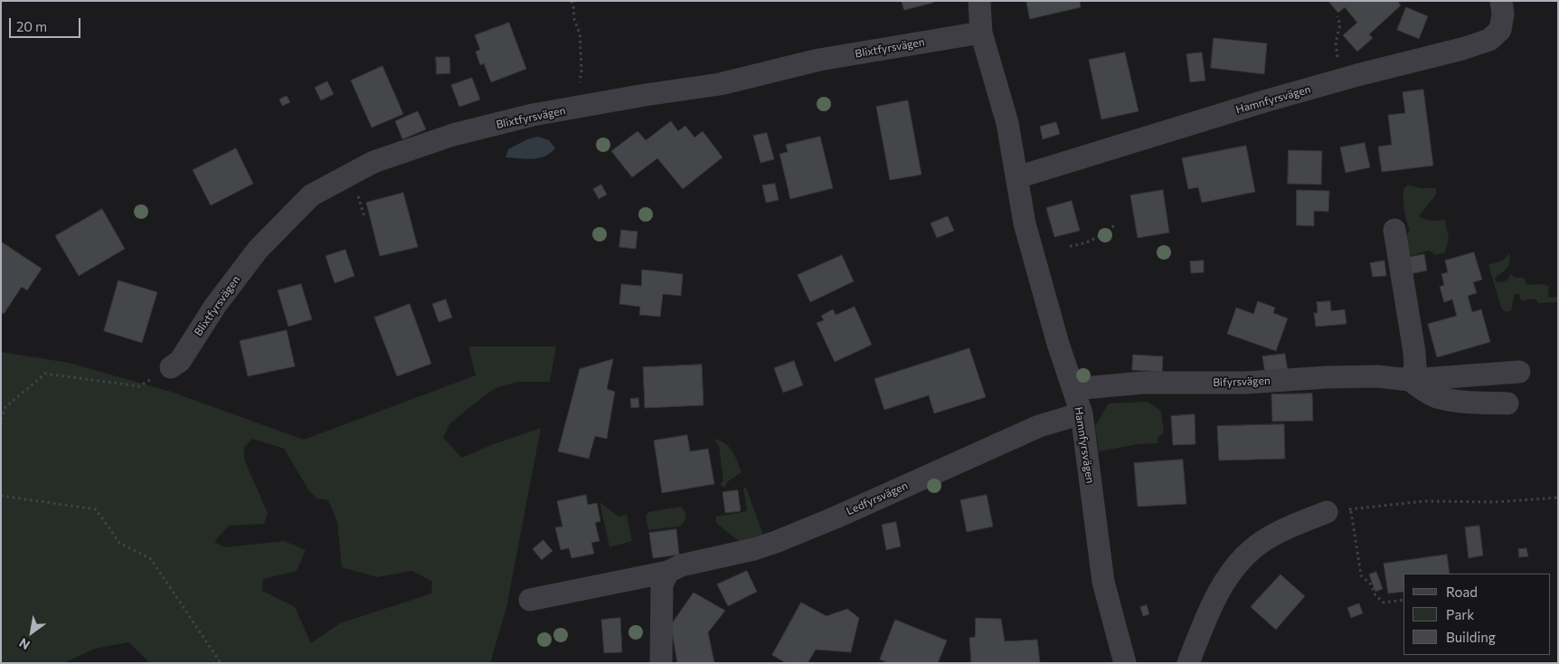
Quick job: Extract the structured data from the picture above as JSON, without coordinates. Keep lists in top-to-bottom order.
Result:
{
  "streets": {
    "street": [
      "Blixtfyrsvägen",
      "Hamnfyrsvägen",
      "Bifyrsvägen",
      "Ledfyrsvägen"
    ]
  },
  "crossings": [
    ["Blixtfyrsvägen", "Hamnfyrsvägen"],
    ["Hamnfyrsvägen", "Bifyrsvägen"],
    ["Hamnfyrsvägen", "Ledfyrsvägen"]
  ],
  "legend": ["Road", "Park", "Building"],
  "scale_bar": "20 m",
  "north": "bottom left"
}
